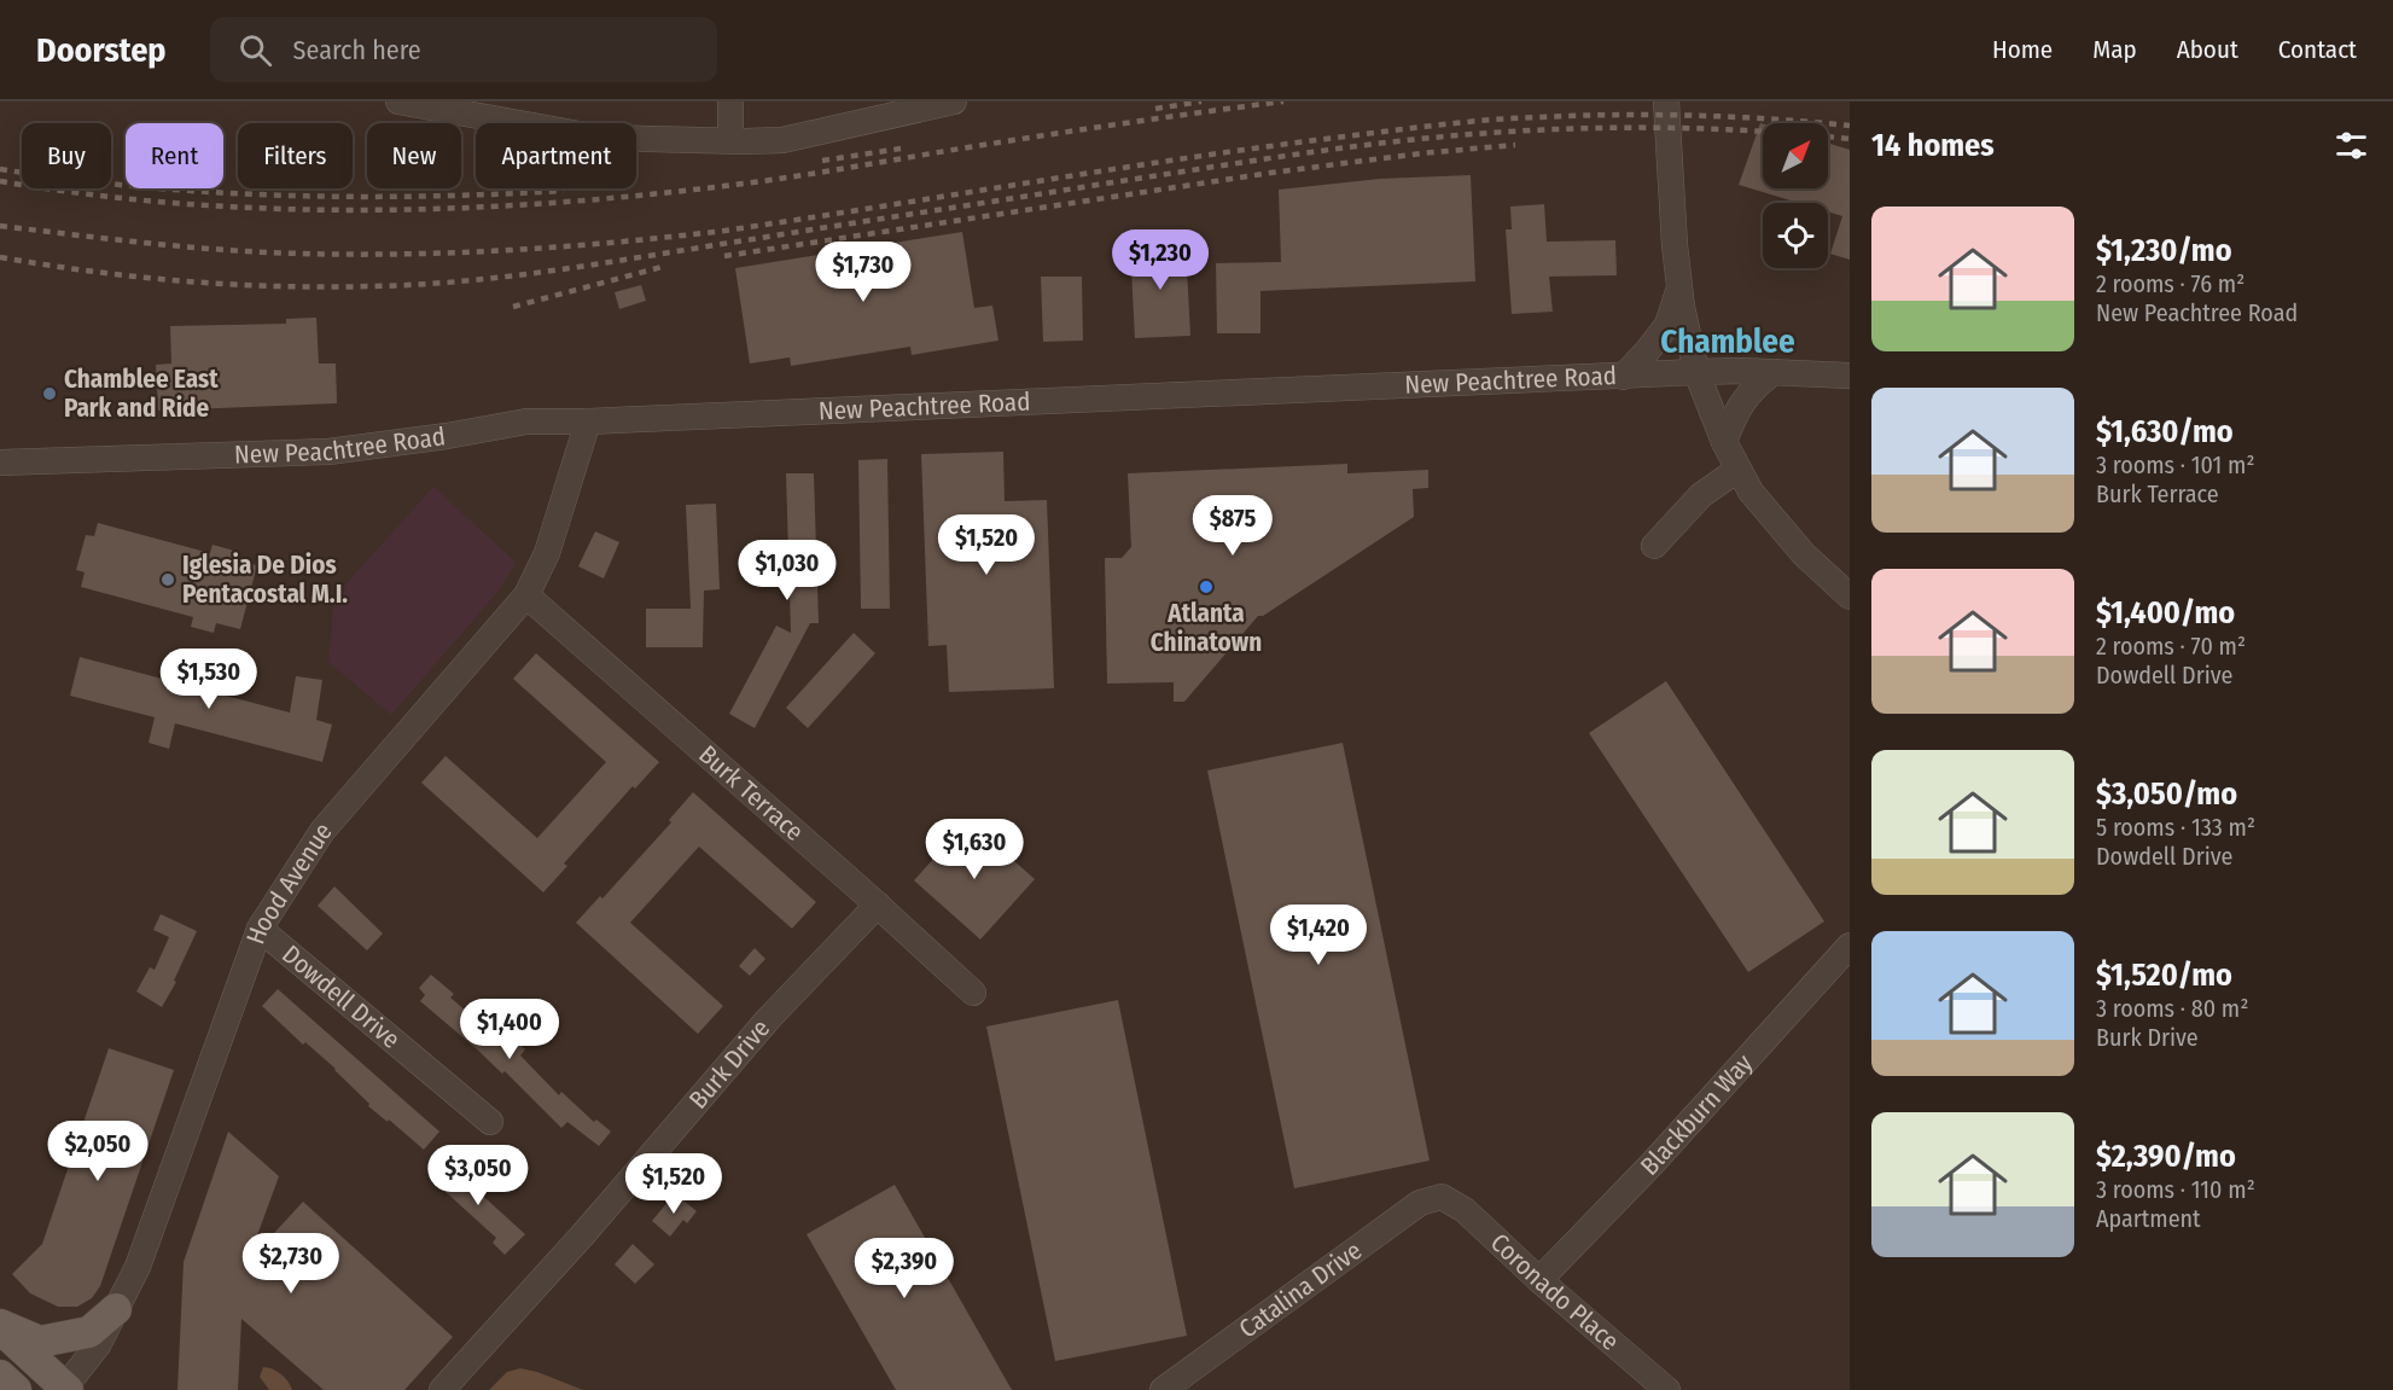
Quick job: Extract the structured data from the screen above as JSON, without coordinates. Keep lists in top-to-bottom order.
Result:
{
  "streets": {
    "street": [
      "New Peachtree Road",
      "Burk Terrace",
      "Hood Avenue",
      "Dowdell Drive",
      "Burk Drive",
      "Blackburn Way",
      "Catalina Drive",
      "Coronado Place"
    ]
  },
  "crossings": [
    ["New Peachtree Road", "Hood Avenue"],
    ["Burk Terrace", "Hood Avenue"],
    ["Burk Terrace", "Burk Drive"],
    ["Hood Avenue", "Dowdell Drive"],
    ["Blackburn Way", "Coronado Place"],
    ["Catalina Drive", "Coronado Place"]
  ],
  "districts": ["Chamblee"],
  "places": ["Chamblee East Park and Ride", "Iglesia De Dios Pentacostal M.I.", "Atlanta Chinatown"],
  "north": "top right",
  "page": {
    "header": "Doorstep",
    "search": "Search here",
    "nav": [
      "Home",
      "Map",
      "About",
      "Contact"
    ],
    "heading": "14 homes",
    "chip": [
      "Buy",
      "Rent",
      "Filters",
      "New",
      "Apartment"
    ],
    "list": [
      {
        "name": "$1,230/mo",
        "note": "2 rooms · 76 m² · New Peachtree Road"
      },
      {
        "name": "$1,630/mo",
        "note": "3 rooms · 101 m² · Burk Terrace"
      },
      {
        "name": "$1,400/mo",
        "note": "2 rooms · 70 m² · Dowdell Drive"
      },
      {
        "name": "$3,050/mo",
        "note": "5 rooms · 133 m² · Dowdell Drive"
      },
      {
        "name": "$1,520/mo",
        "note": "3 rooms · 80 m² · Burk Drive"
      },
      {
        "name": "$2,390/mo",
        "note": "3 rooms · 110 m² · Apartment"
      }
    ],
    "price": [
      "$1,230",
      "$1,730",
      "$875",
      "$1,520",
      "$1,030",
      "$1,530",
      "$1,630",
      "$1,420",
      "$1,400",
      "$2,050",
      "$3,050",
      "$1,520",
      "$2,730",
      "$2,390"
    ]
  }
}
